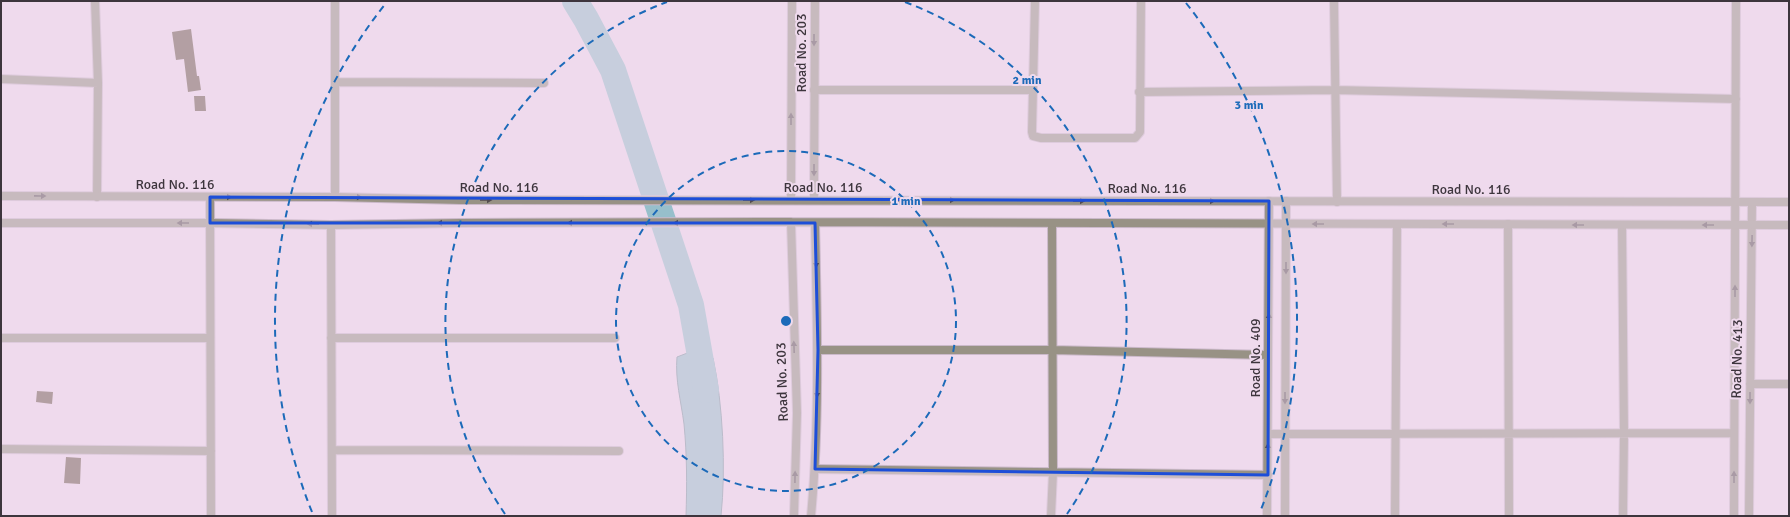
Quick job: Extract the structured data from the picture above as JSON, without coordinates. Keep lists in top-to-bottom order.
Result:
{
  "streets": {
    "street": [
      "Road No. 203",
      "Road No. 116",
      "Road No. 409",
      "Road No. 413"
    ]
  },
  "crossings": [
    ["Road No. 203", "Road No. 116"],
    ["Road No. 116", "Road No. 409"],
    ["Road No. 116", "Road No. 413"]
  ],
  "rings": ["2 min", "3 min", "1 min"]
}
